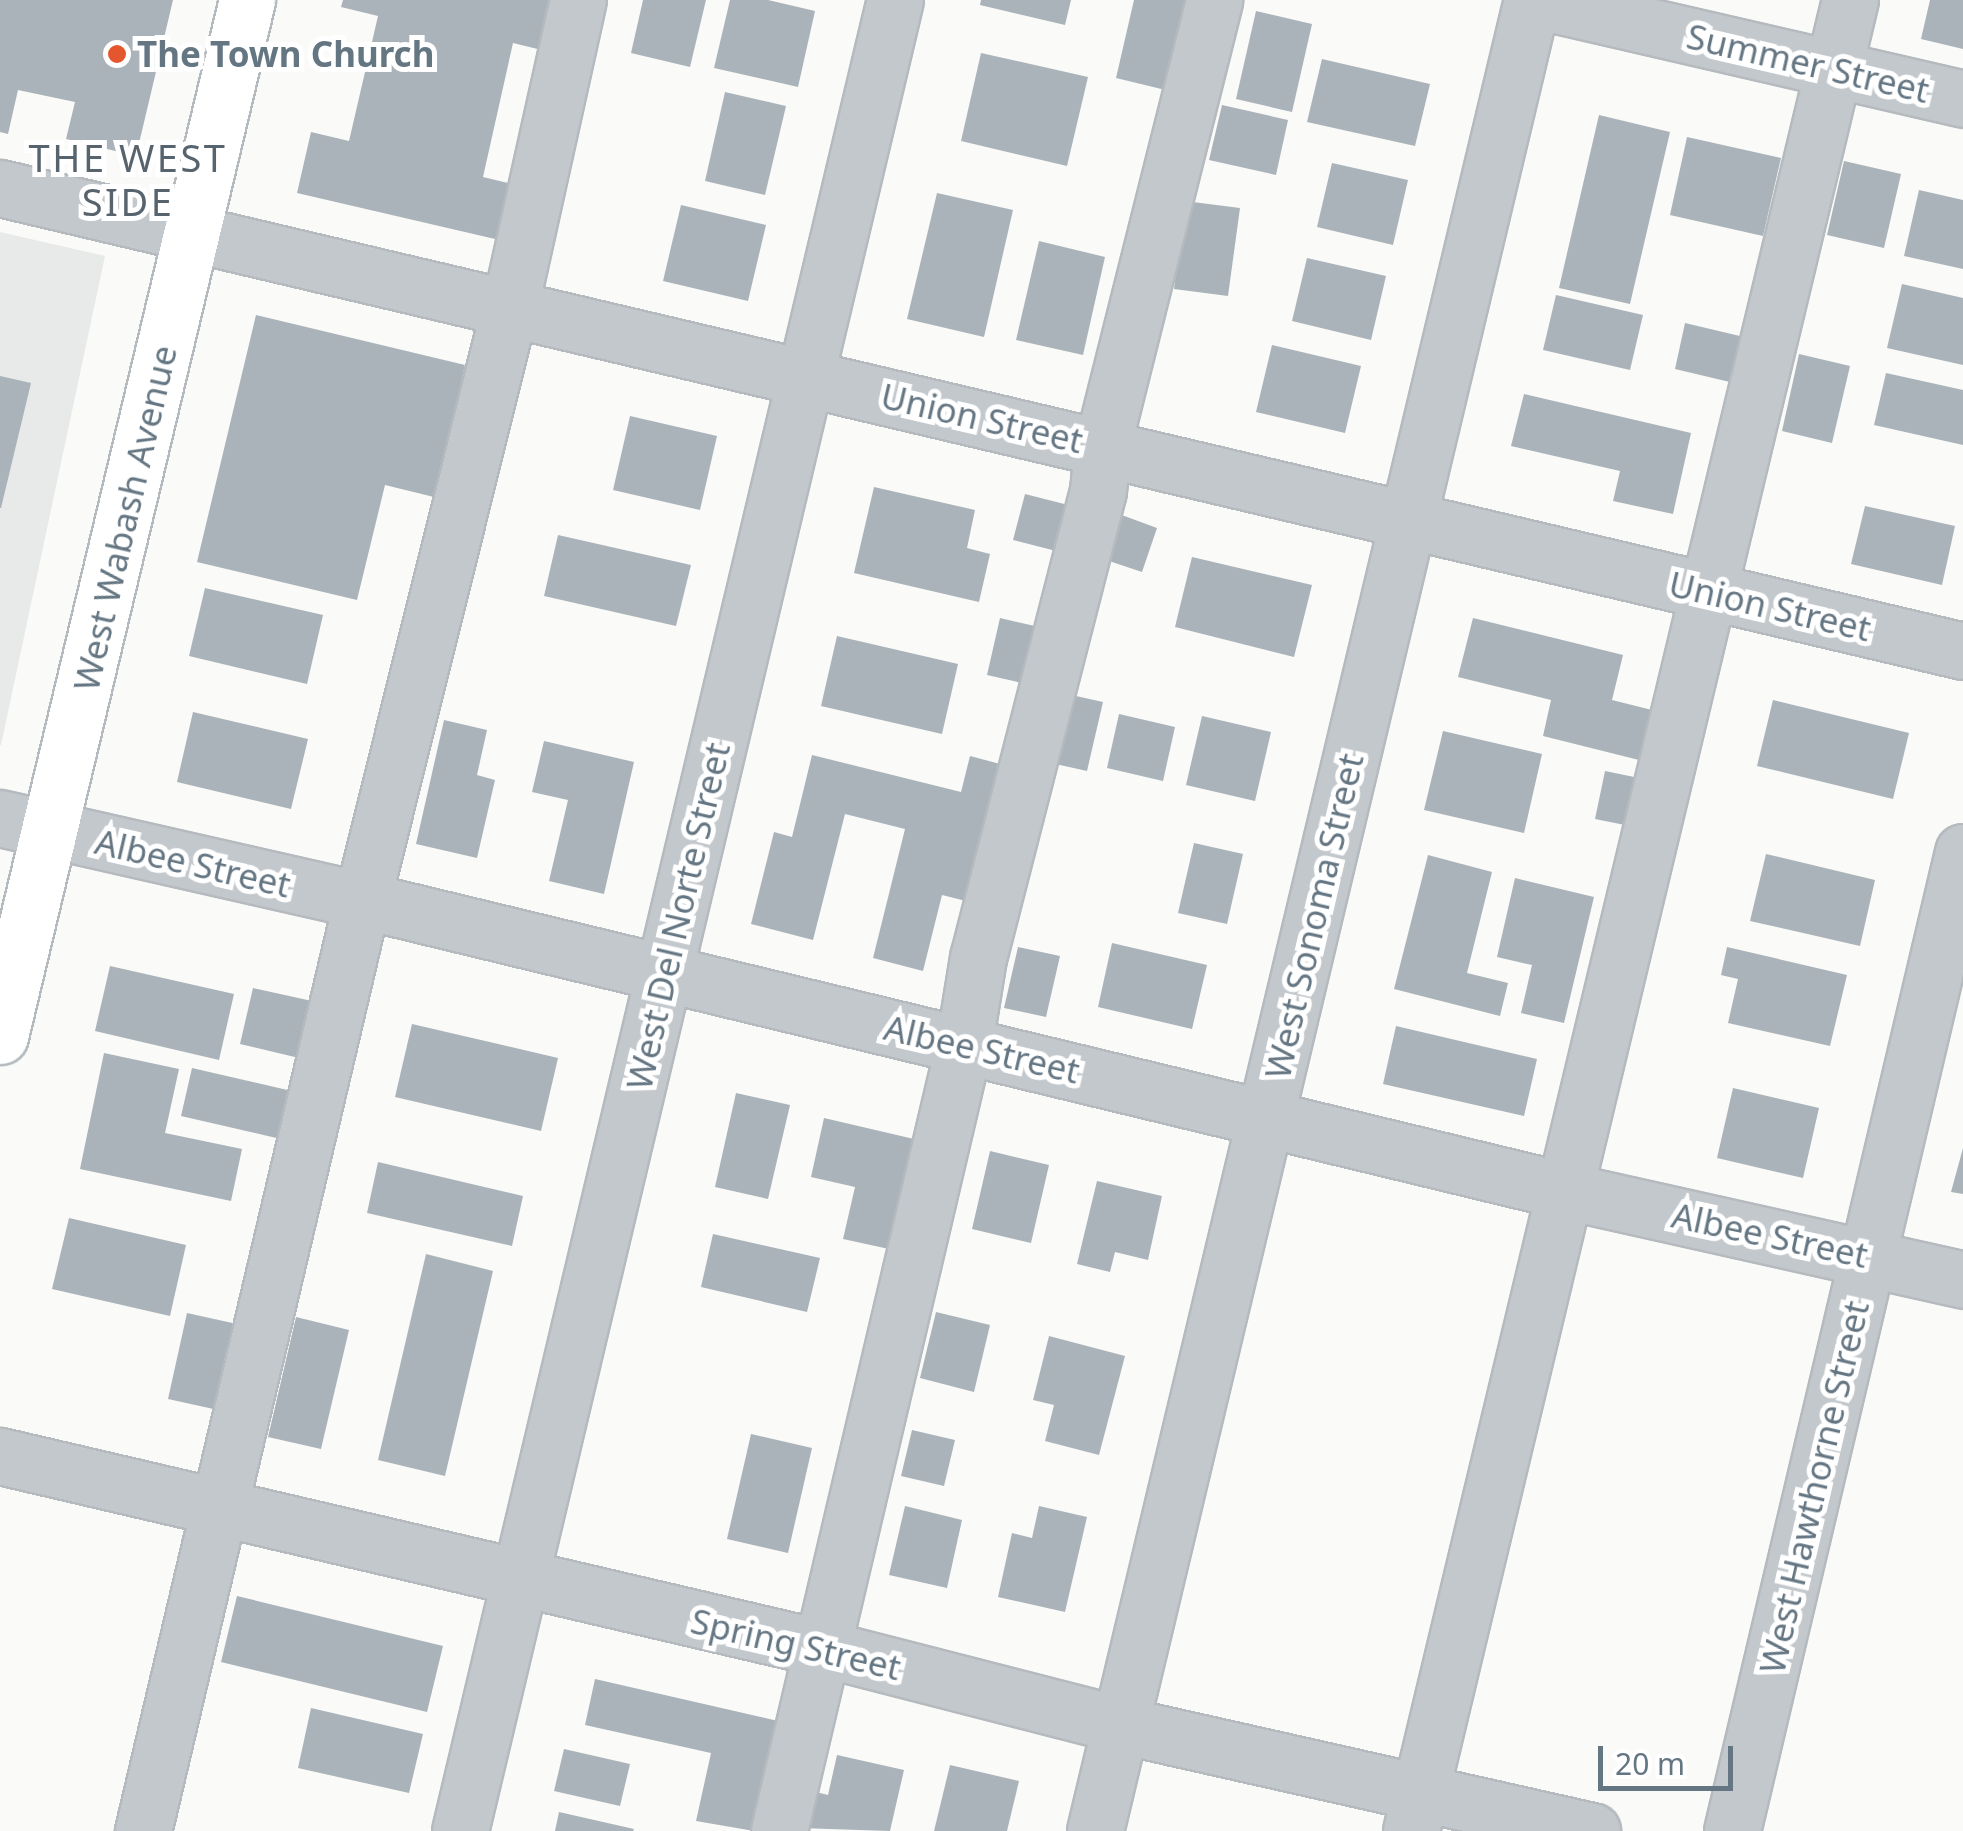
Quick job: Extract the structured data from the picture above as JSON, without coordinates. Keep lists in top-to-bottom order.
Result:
{
  "streets": {
    "main road": ["West Wabash Avenue"],
    "street": [
      "Summer Street",
      "Union Street",
      "Albee Street",
      "West Del Norte Street",
      "West Sonoma Street",
      "West Hawthorne Street",
      "Spring Street"
    ]
  },
  "crossings": [
    ["Summer Street", "West Sonoma Street"],
    ["Union Street", "West Wabash Avenue"],
    ["Union Street", "West Del Norte Street"],
    ["Union Street", "West Sonoma Street"],
    ["West Wabash Avenue", "Albee Street"],
    ["Albee Street", "West Del Norte Street"],
    ["Albee Street", "West Sonoma Street"],
    ["Albee Street", "West Hawthorne Street"],
    ["West Del Norte Street", "Spring Street"],
    ["West Sonoma Street", "Spring Street"]
  ],
  "districts": ["THE WEST SIDE"],
  "places": ["The Town Church"],
  "scale_bar": "20 m"
}
